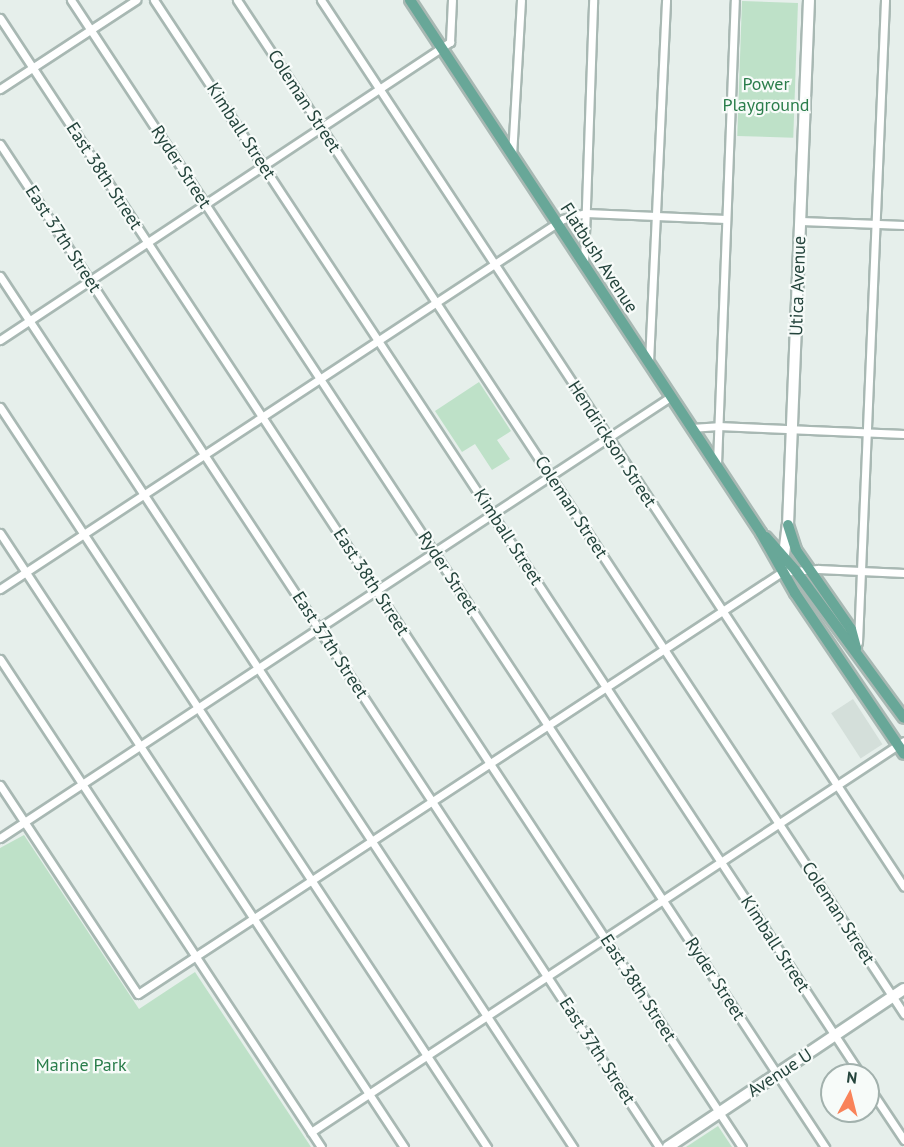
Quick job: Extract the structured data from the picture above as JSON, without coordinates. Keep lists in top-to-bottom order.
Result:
{
  "streets": {
    "main road": ["Flatbush Avenue", "Utica Avenue", "Avenue U"],
    "street": [
      "Coleman Street",
      "Kimball Street",
      "Ryder Street",
      "East 38th Street",
      "East 37th Street",
      "Hendrickson Street"
    ]
  },
  "crossings": [
    ["Coleman Street", "Avenue U"],
    ["Kimball Street", "Avenue U"],
    ["Ryder Street", "Avenue U"],
    ["East 38th Street", "Avenue U"],
    ["Flatbush Avenue", "Utica Avenue"]
  ],
  "parks": ["Power Playground", "Marine Park"],
  "north": "top"
}
